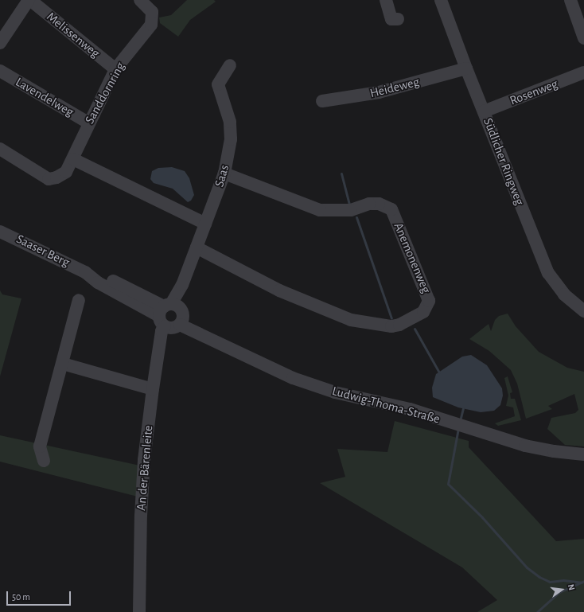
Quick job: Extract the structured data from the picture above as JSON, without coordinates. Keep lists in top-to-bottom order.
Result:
{
  "streets": {
    "street": [
      "Melissenweg",
      "Heideweg",
      "Rosenweg",
      "Sanddornring",
      "Lavendelweg",
      "Südlicher Ringweg",
      "Saas",
      "Saaser Berg",
      "Anemonenweg",
      "Ludwig-Thoma-Straße",
      "An der Bärenleite"
    ]
  },
  "crossings": [
    ["Melissenweg", "Sanddornring"],
    ["Heideweg", "Südlicher Ringweg"],
    ["Rosenweg", "Südlicher Ringweg"],
    ["Sanddornring", "Lavendelweg"],
    ["Saas", "Saaser Berg"],
    ["Saas", "Anemonenweg"],
    ["Saas", "Ludwig-Thoma-Straße"],
    ["Saas", "An der Bärenleite"],
    ["Saaser Berg", "Ludwig-Thoma-Straße"],
    ["Saaser Berg", "An der Bärenleite"],
    ["Ludwig-Thoma-Straße", "An der Bärenleite"]
  ],
  "scale_bar": "50 m",
  "north": "right"
}
